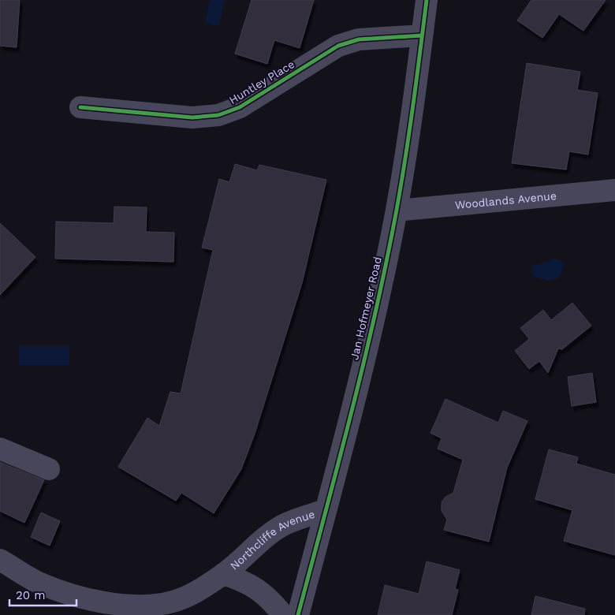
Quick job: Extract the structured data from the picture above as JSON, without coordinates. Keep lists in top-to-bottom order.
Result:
{
  "streets": {
    "street": [
      "Huntley Place",
      "Woodlands Avenue",
      "Jan Hofmeyer Road",
      "Northcliffe Avenue"
    ]
  },
  "crossings": [
    ["Huntley Place", "Jan Hofmeyer Road"],
    ["Woodlands Avenue", "Jan Hofmeyer Road"],
    ["Jan Hofmeyer Road", "Northcliffe Avenue"]
  ],
  "scale_bar": "20 m"
}
